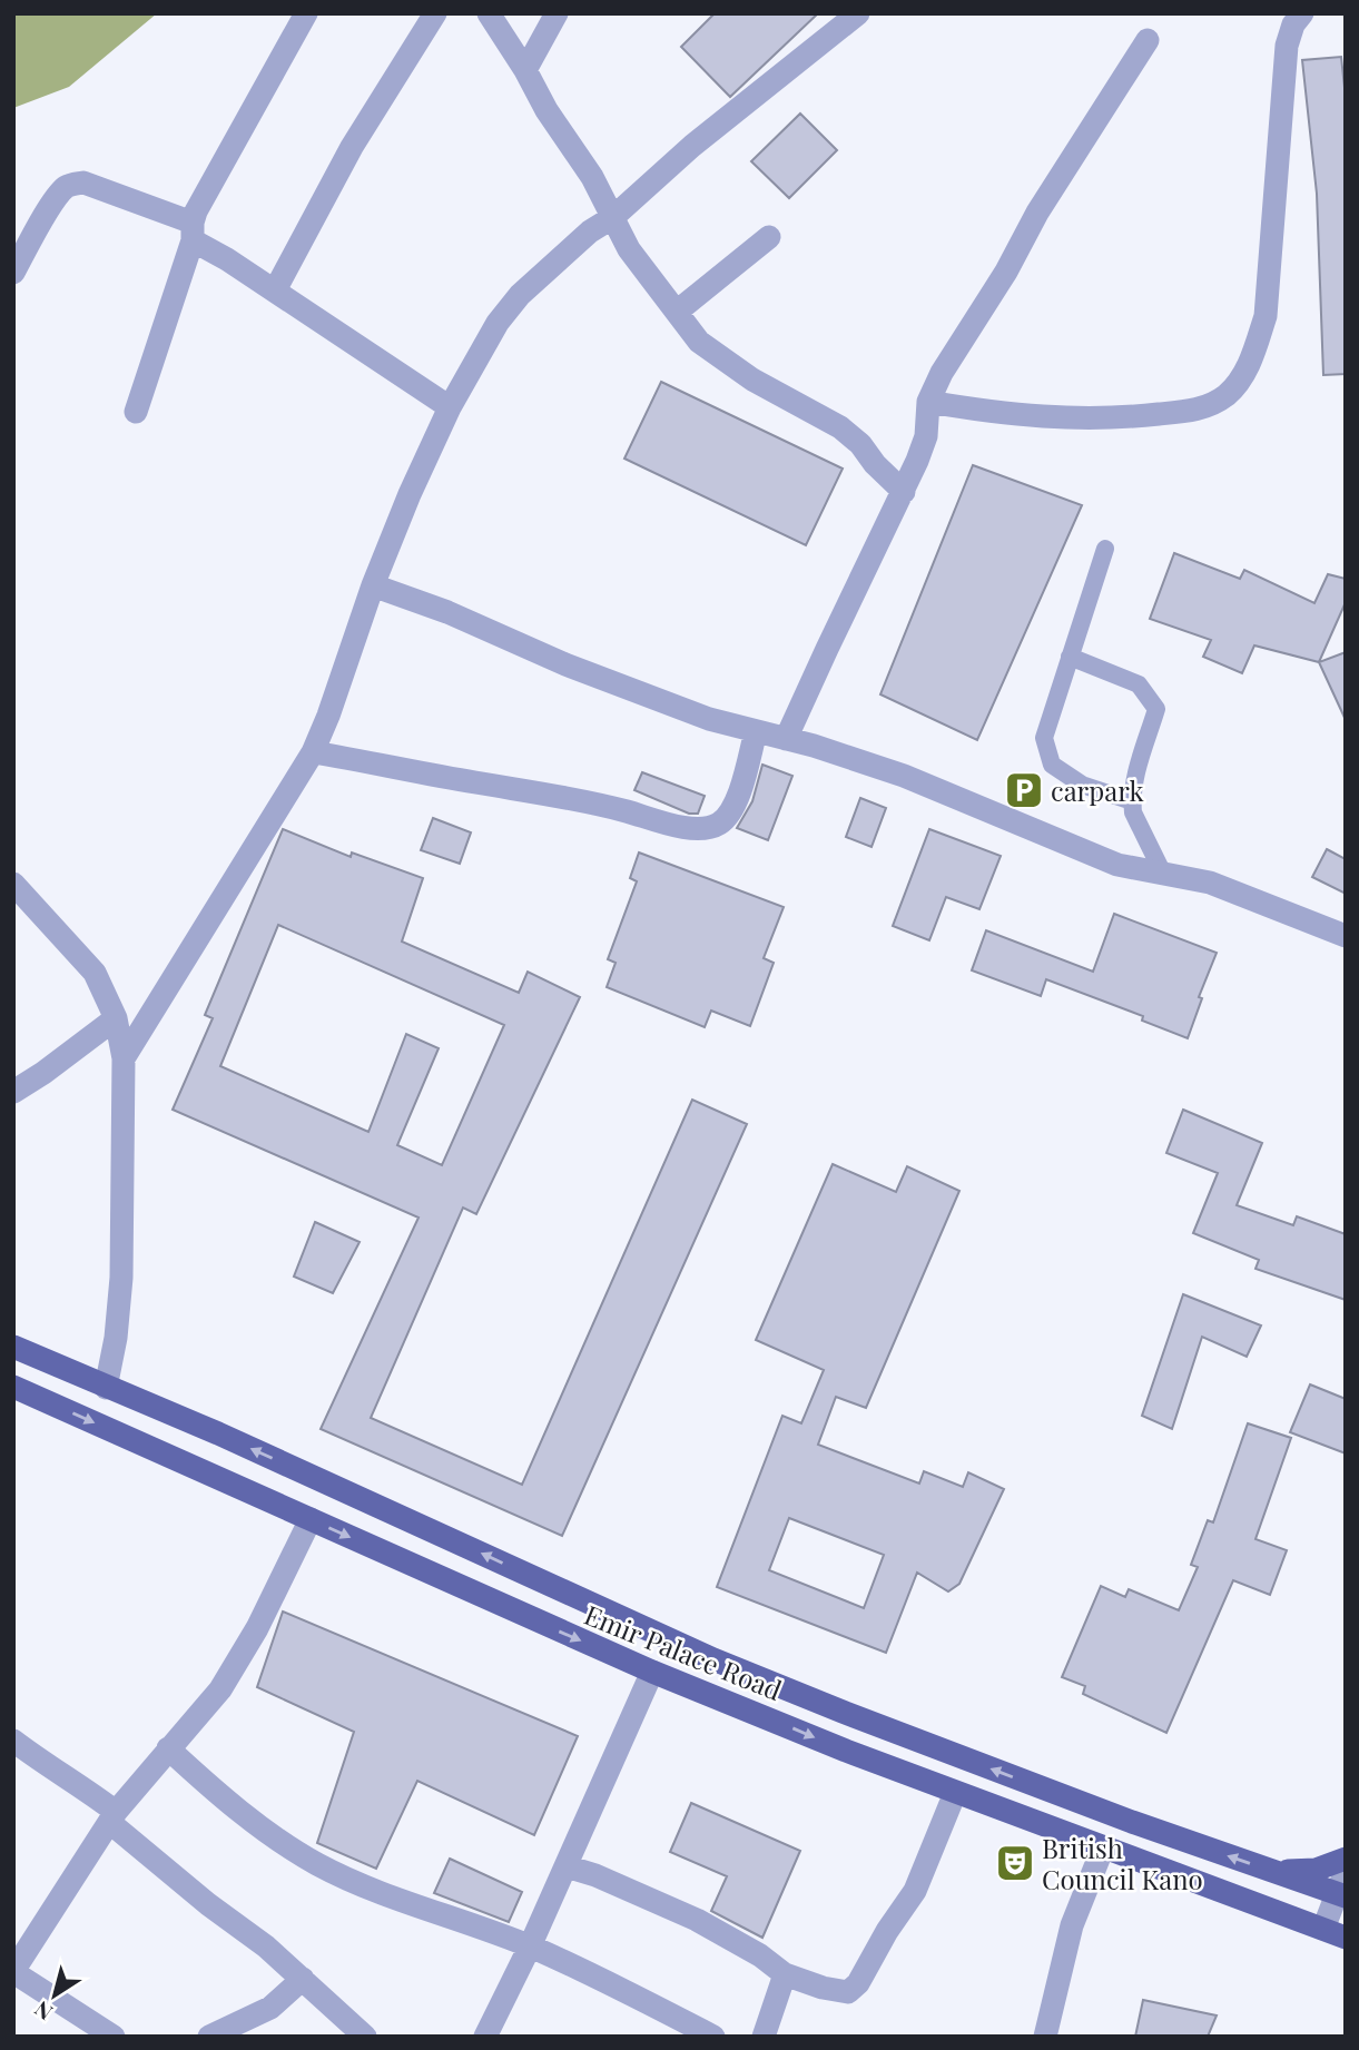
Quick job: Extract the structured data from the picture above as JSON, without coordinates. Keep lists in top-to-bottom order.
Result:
{
  "streets": {
    "main road": ["Emir Palace Road"]
  },
  "places": {
    "parking": ["carpark"],
    "theatre": ["British Council Kano"]
  },
  "north": "bottom left"
}
